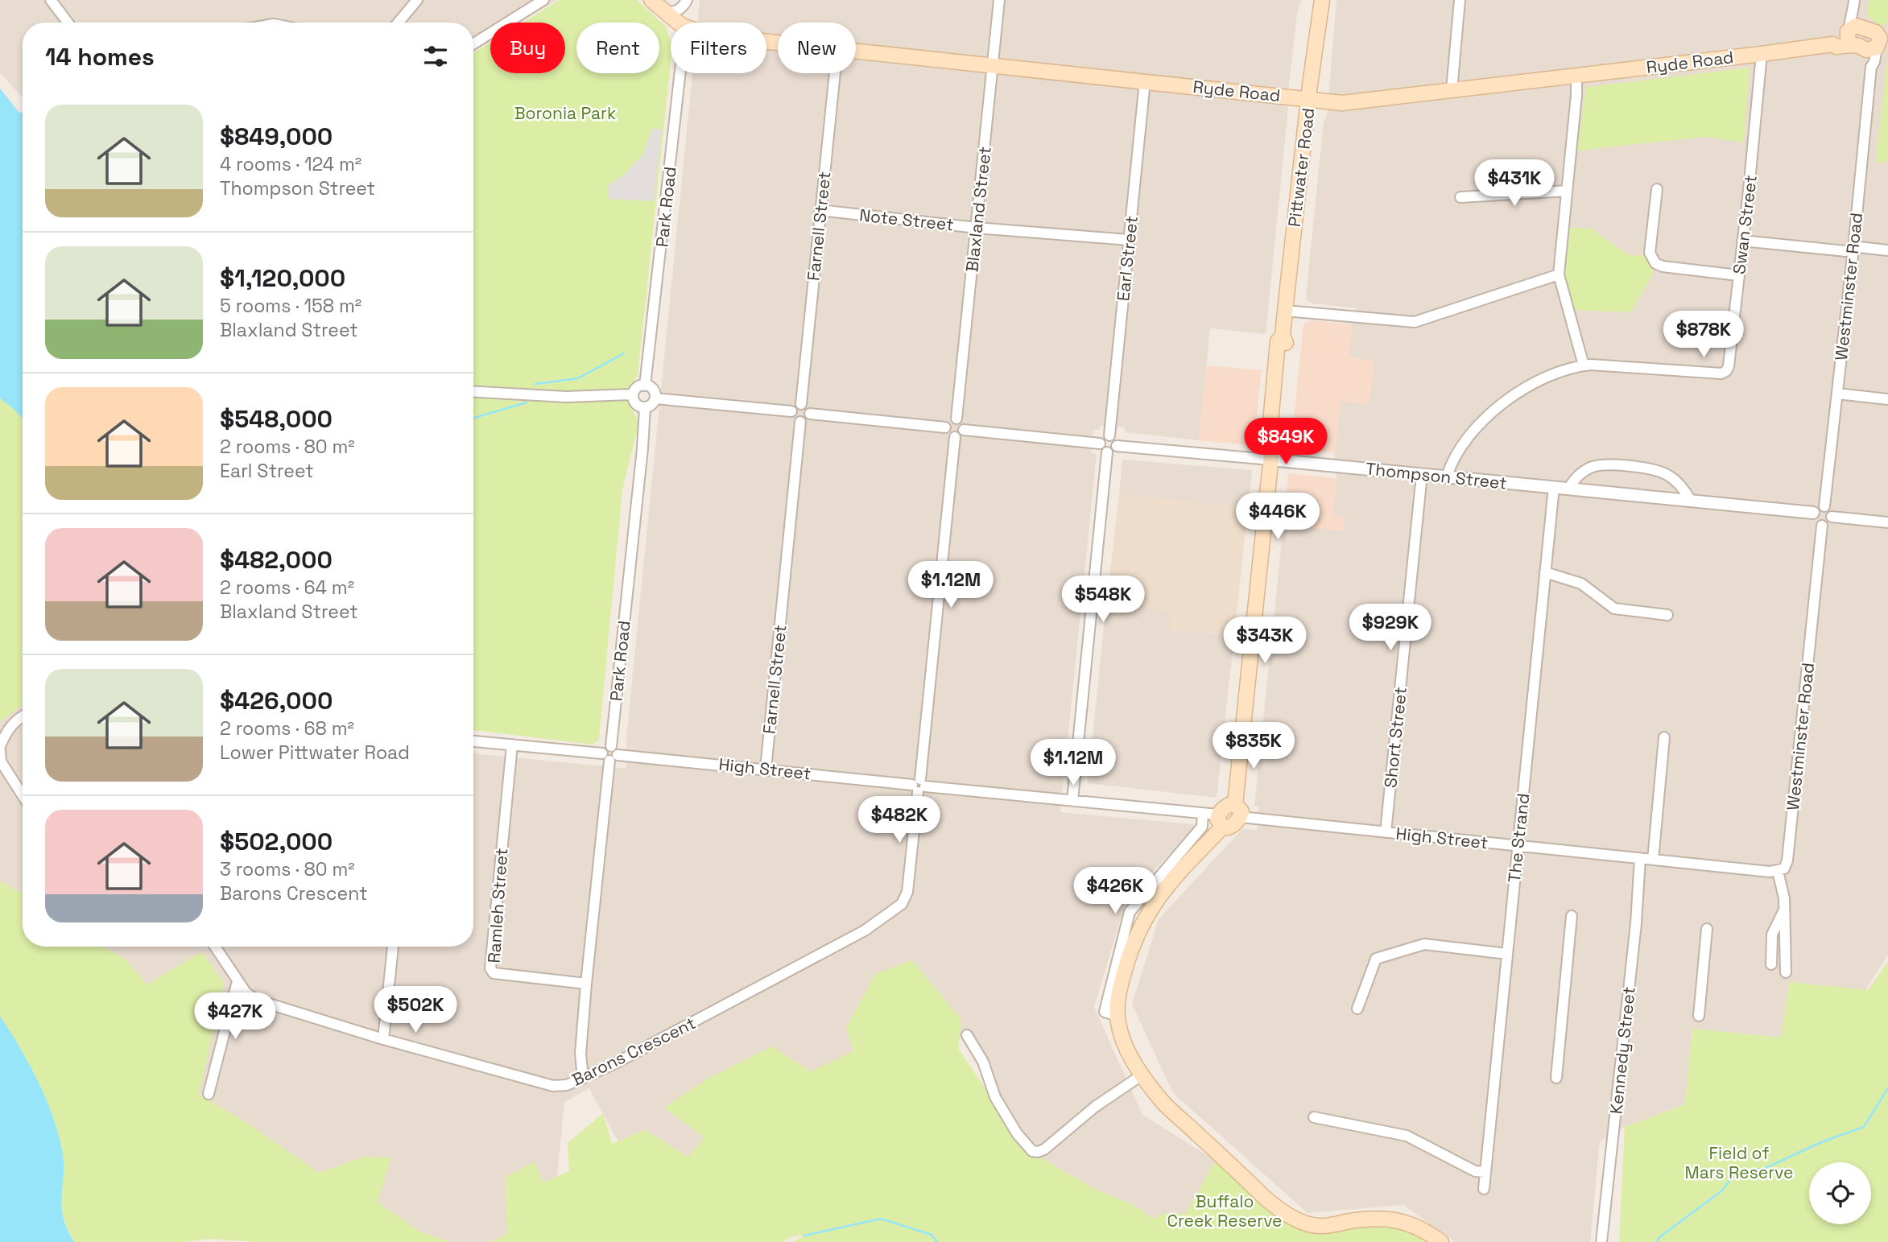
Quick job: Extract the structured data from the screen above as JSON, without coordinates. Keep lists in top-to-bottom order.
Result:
{
  "streets": {
    "main road": ["Ryde Road", "Pittwater Road"],
    "street": [
      "Park Road",
      "Blaxland Street",
      "Note Street",
      "Swan Street",
      "Farnell Street",
      "Earl Street",
      "Westminster Road",
      "Thompson Street",
      "Short Street",
      "High Street",
      "The Strand",
      "Ramleh Street",
      "Kennedy Street",
      "Barons Crescent"
    ]
  },
  "crossings": [
    ["Ryde Road", "Pittwater Road"],
    ["Ryde Road", "Blaxland Street"],
    ["Ryde Road", "Swan Street"],
    ["Ryde Road", "Earl Street"],
    ["Pittwater Road", "Thompson Street"],
    ["Pittwater Road", "High Street"],
    ["Park Road", "High Street"],
    ["Blaxland Street", "Note Street"],
    ["Note Street", "Farnell Street"],
    ["Note Street", "Earl Street"],
    ["Swan Street", "Thompson Street"],
    ["Farnell Street", "High Street"],
    ["Westminster Road", "Thompson Street"],
    ["Westminster Road", "High Street"],
    ["Thompson Street", "Short Street"],
    ["Thompson Street", "The Strand"],
    ["Short Street", "High Street"],
    ["High Street", "The Strand"],
    ["High Street", "Ramleh Street"],
    ["High Street", "Kennedy Street"],
    ["High Street", "Barons Crescent"]
  ],
  "parks": ["Boronia Park", "Field of Mars Reserve", "Buffalo Creek Reserve"],
  "page": {
    "chip": [
      "Buy",
      "Rent",
      "Filters",
      "New"
    ],
    "heading": "14 homes",
    "list": [
      {
        "name": "$849,000",
        "note": "4 rooms · 124 m² · Thompson Street"
      },
      {
        "name": "$1,120,000",
        "note": "5 rooms · 158 m² · Blaxland Street"
      },
      {
        "name": "$548,000",
        "note": "2 rooms · 80 m² · Earl Street"
      },
      {
        "name": "$482,000",
        "note": "2 rooms · 64 m² · Blaxland Street"
      },
      {
        "name": "$426,000",
        "note": "2 rooms · 68 m² · Lower Pittwater Road"
      },
      {
        "name": "$502,000",
        "note": "3 rooms · 80 m² · Barons Crescent"
      }
    ],
    "price": [
      "$431K",
      "$878K",
      "$849K",
      "$446K",
      "$1.12M",
      "$548K",
      "$929K",
      "$343K",
      "$835K",
      "$1.12M",
      "$482K",
      "$426K",
      "$502K",
      "$427K"
    ]
  }
}
